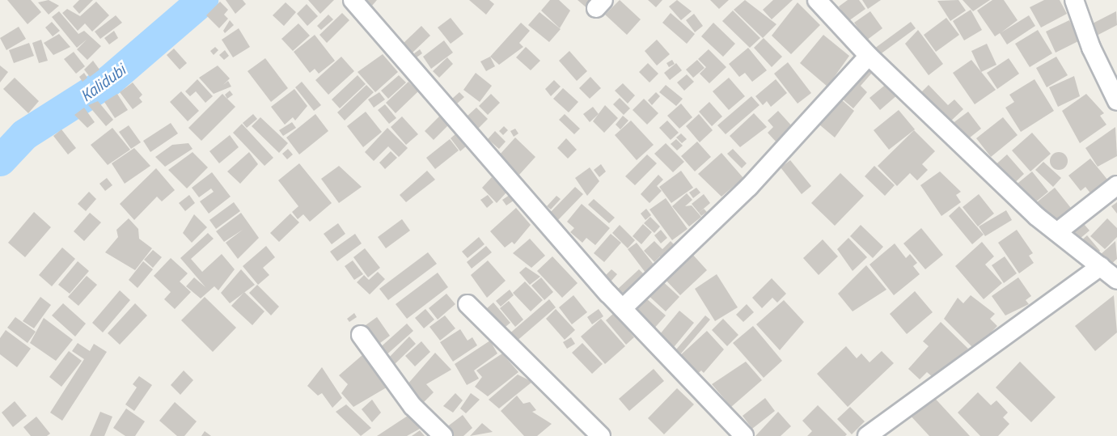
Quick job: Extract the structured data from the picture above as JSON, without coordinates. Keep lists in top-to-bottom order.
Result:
{
  "water": ["Kalidubi"]
}
